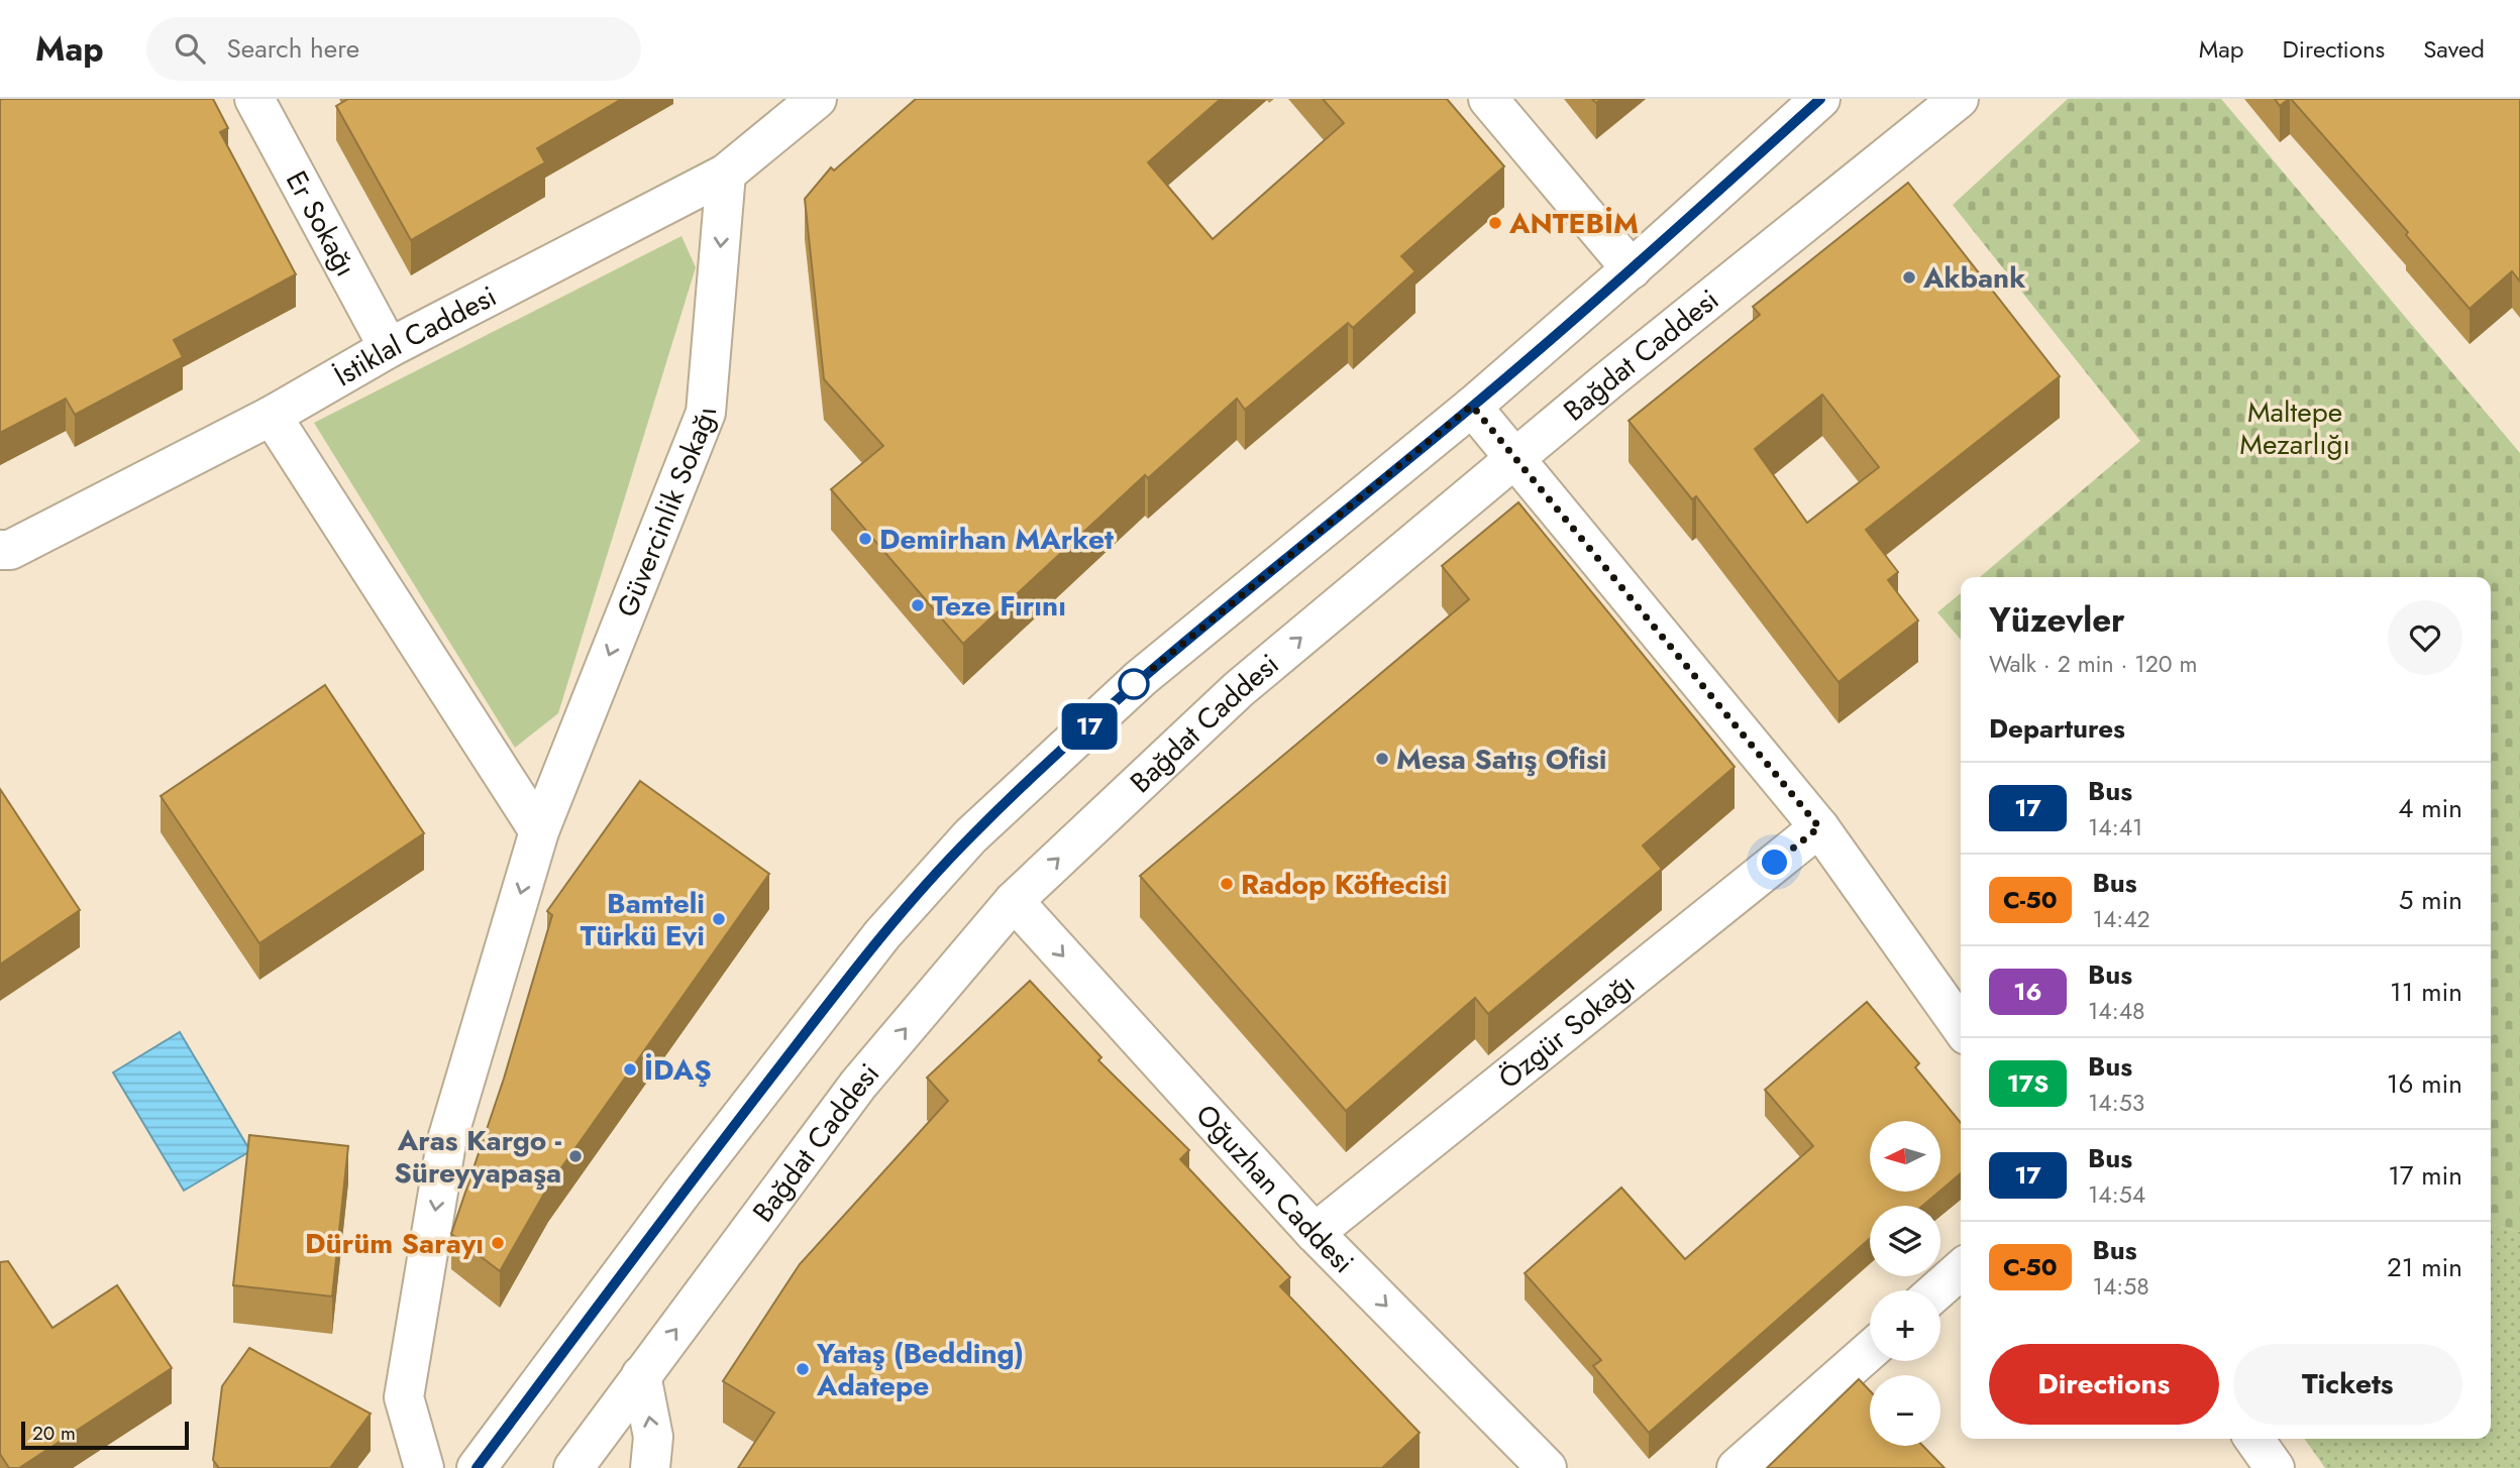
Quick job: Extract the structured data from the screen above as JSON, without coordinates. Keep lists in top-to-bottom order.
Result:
{
  "streets": {
    "street": [
      "Er Sokağı",
      "İstiklal Caddesi",
      "Bağdat Caddesi",
      "Güvercinlik Sokağı",
      "Özgür Sokağı",
      "Oğuzhan Caddesi"
    ]
  },
  "crossings": [
    ["Er Sokağı", "İstiklal Caddesi"],
    ["İstiklal Caddesi", "Güvercinlik Sokağı"],
    ["Bağdat Caddesi", "Oğuzhan Caddesi"],
    ["Özgür Sokağı", "Oğuzhan Caddesi"]
  ],
  "one_way": ["Güvercinlik Sokağı", "Oğuzhan Caddesi"],
  "parks": ["Maltepe Mezarlığı"],
  "places": [
    "ANTEBİM",
    "Akbank",
    "Demirhan MArket",
    "Teze Fırını",
    "Mesa Satış Ofisi",
    "Radop Köftecisi",
    "Bamteli Türkü Evi",
    "İDAŞ",
    "Aras Kargo - Süreyyapaşa",
    "Dürüm Sarayı",
    "Yataş (Bedding) Adatepe"
  ],
  "lines": ["bus line 17"],
  "scale_bar": "20 m",
  "north": "left",
  "page": {
    "header": "Map",
    "search": "Search here",
    "nav": ["Map", "Directions", "Saved"],
    "on_map": "17",
    "heading": [
      ["Yüzevler", "Walk · 2 min · 120 m"],
      "Departures"
    ],
    "list": [
      {
        "mark": "17",
        "name": "Bus",
        "note": "14:41",
        "value": "4 min"
      },
      {
        "mark": "C-50",
        "name": "Bus",
        "note": "14:42",
        "value": "5 min"
      },
      {
        "mark": "16",
        "name": "Bus",
        "note": "14:48",
        "value": "11 min"
      },
      {
        "mark": "17S",
        "name": "Bus",
        "note": "14:53",
        "value": "16 min"
      },
      {
        "mark": "17",
        "name": "Bus",
        "note": "14:54",
        "value": "17 min"
      },
      {
        "mark": "C-50",
        "name": "Bus",
        "note": "14:58",
        "value": "21 min"
      }
    ],
    "map_buttons": ["+", "−"],
    "buttons": ["Directions", "Tickets"],
    "scale": "20 m"
  }
}
